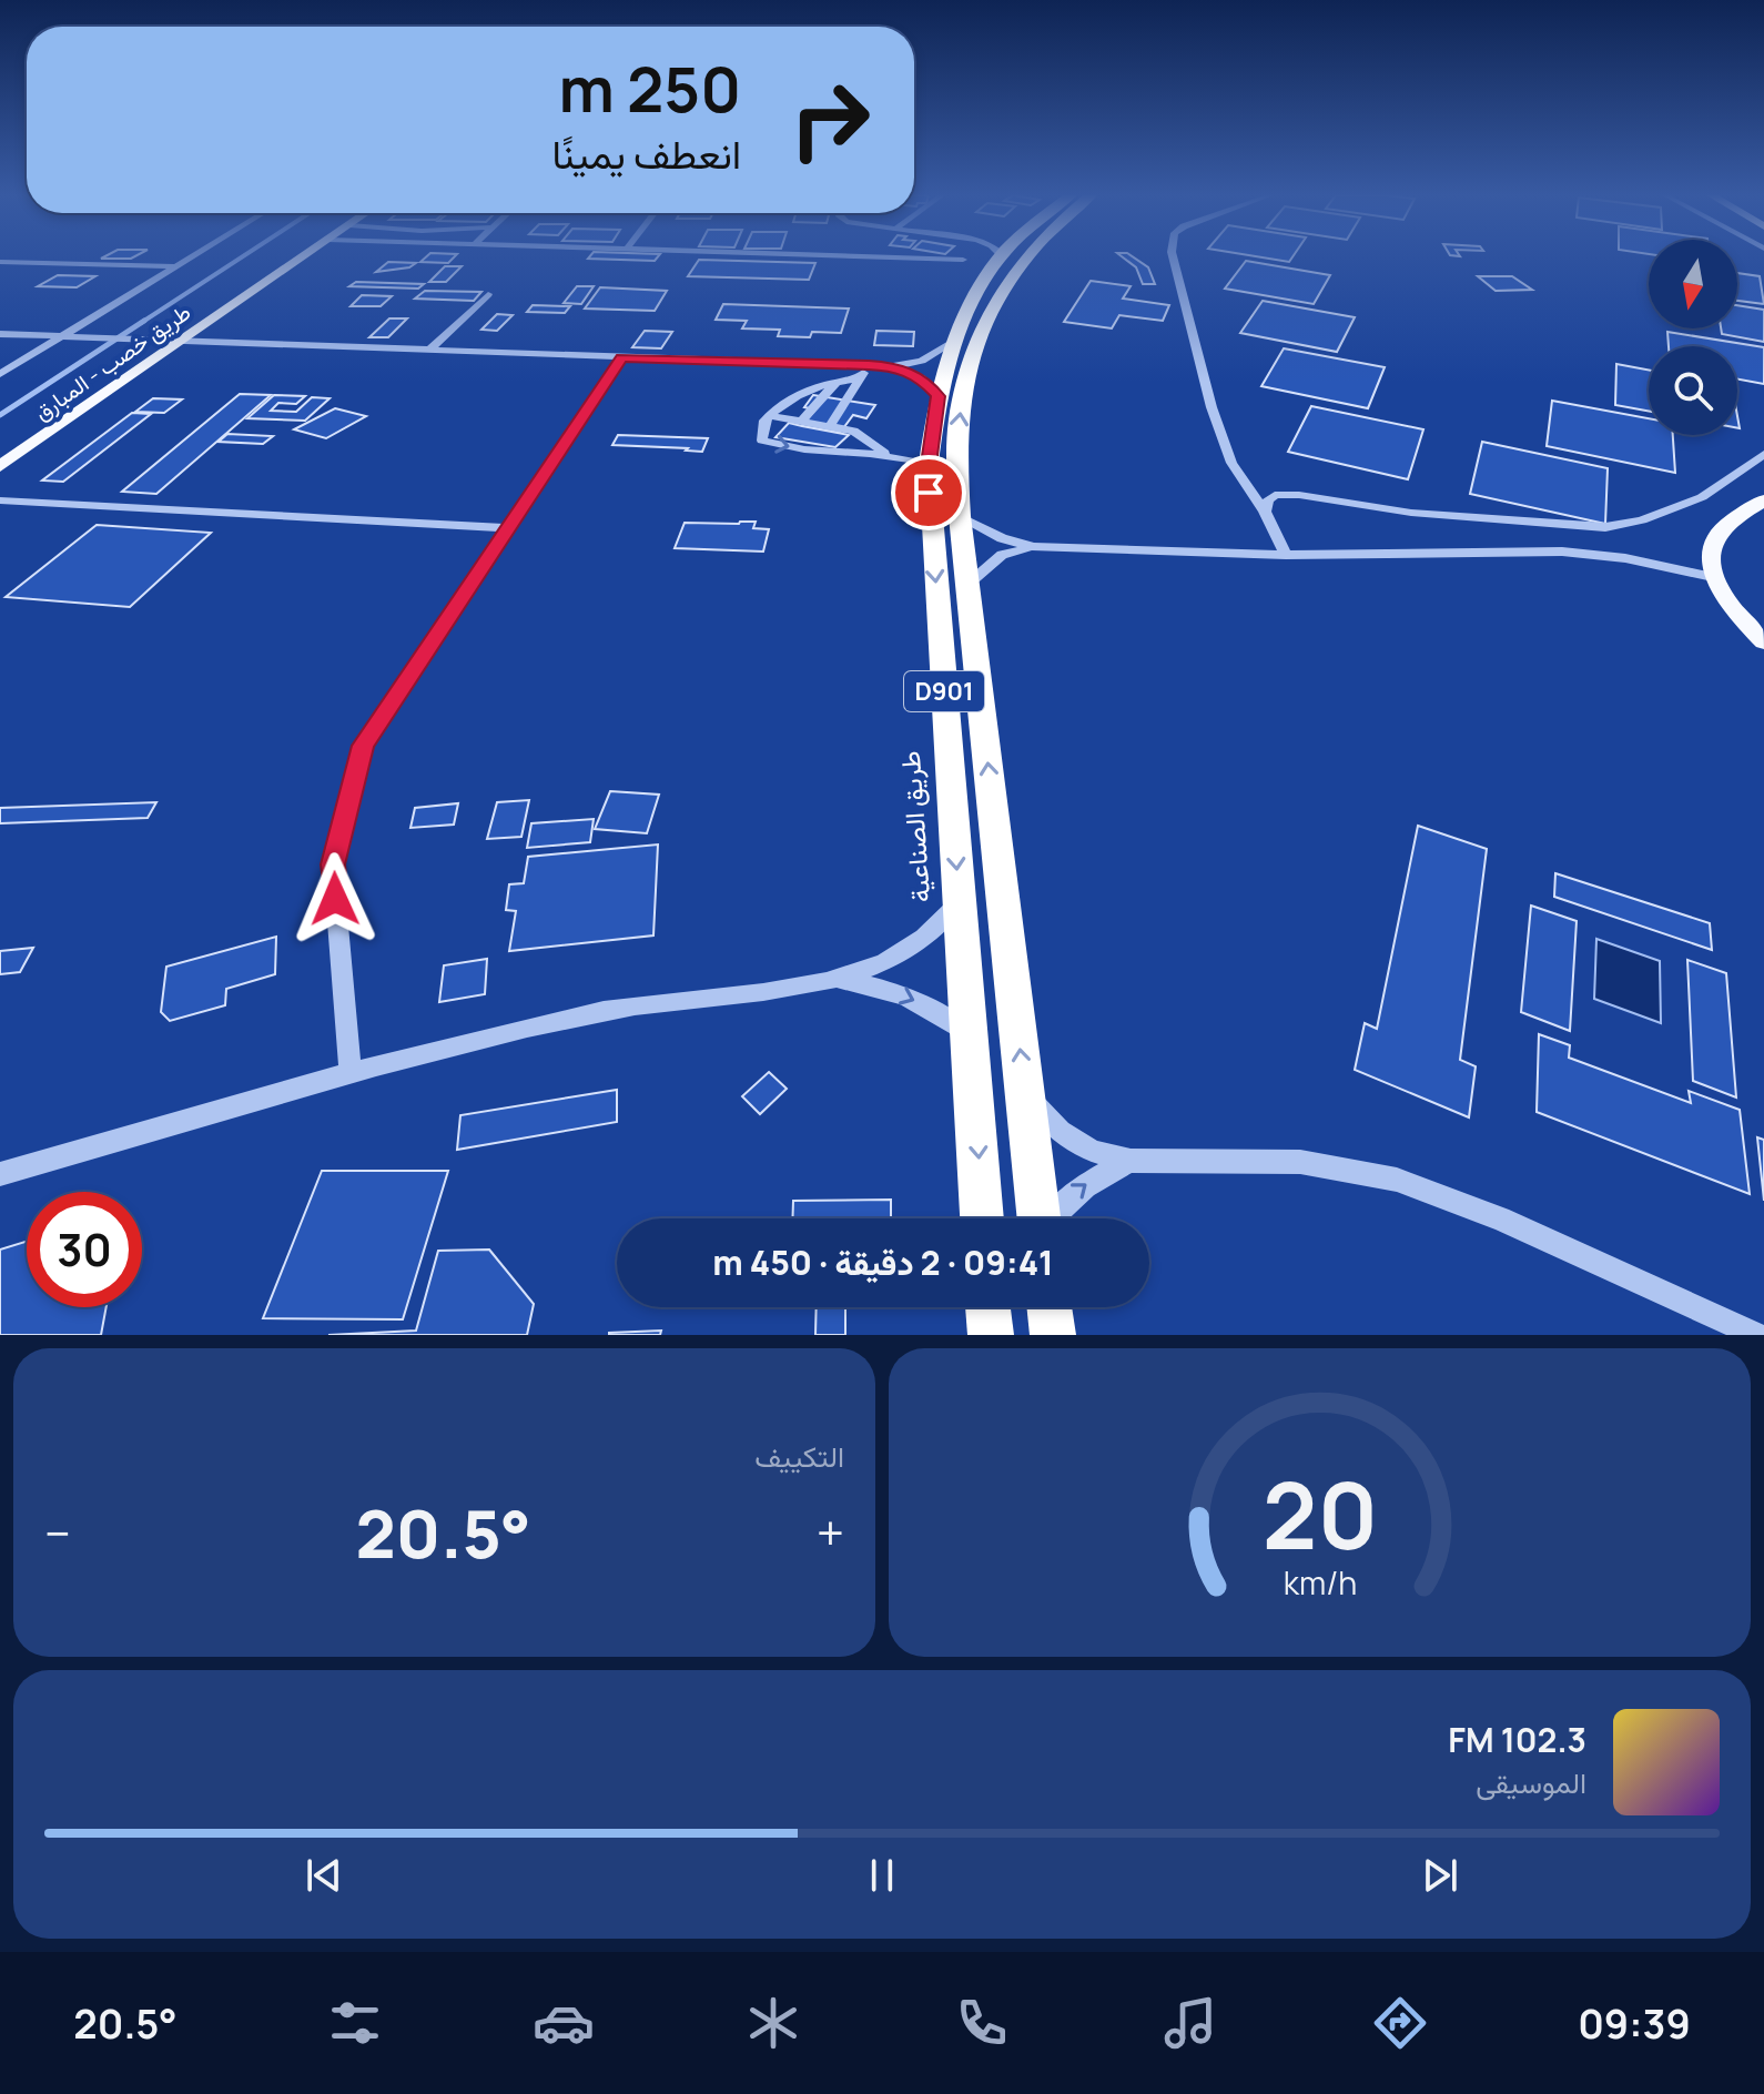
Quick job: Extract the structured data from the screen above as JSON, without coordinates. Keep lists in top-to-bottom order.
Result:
{
  "streets": {
    "highway": ["D901", "طريق الصناعية"],
    "main road": ["طريق خصب - المبارق"]
  },
  "north": "bottom",
  "page": {
    "turn": ["250 m", "انعطف يمينًا"],
    "limit": "30",
    "trip": "09:41 · 2 دقيقة · 450 m",
    "tile": "التكييف",
    "heat": ["−", "20.5°", "+"],
    "song": ["102.3 FM", "الموسيقى"],
    "tabs": ["09:39", "20.5°"],
    "gauge": ["20", "km/h"]
  }
}
